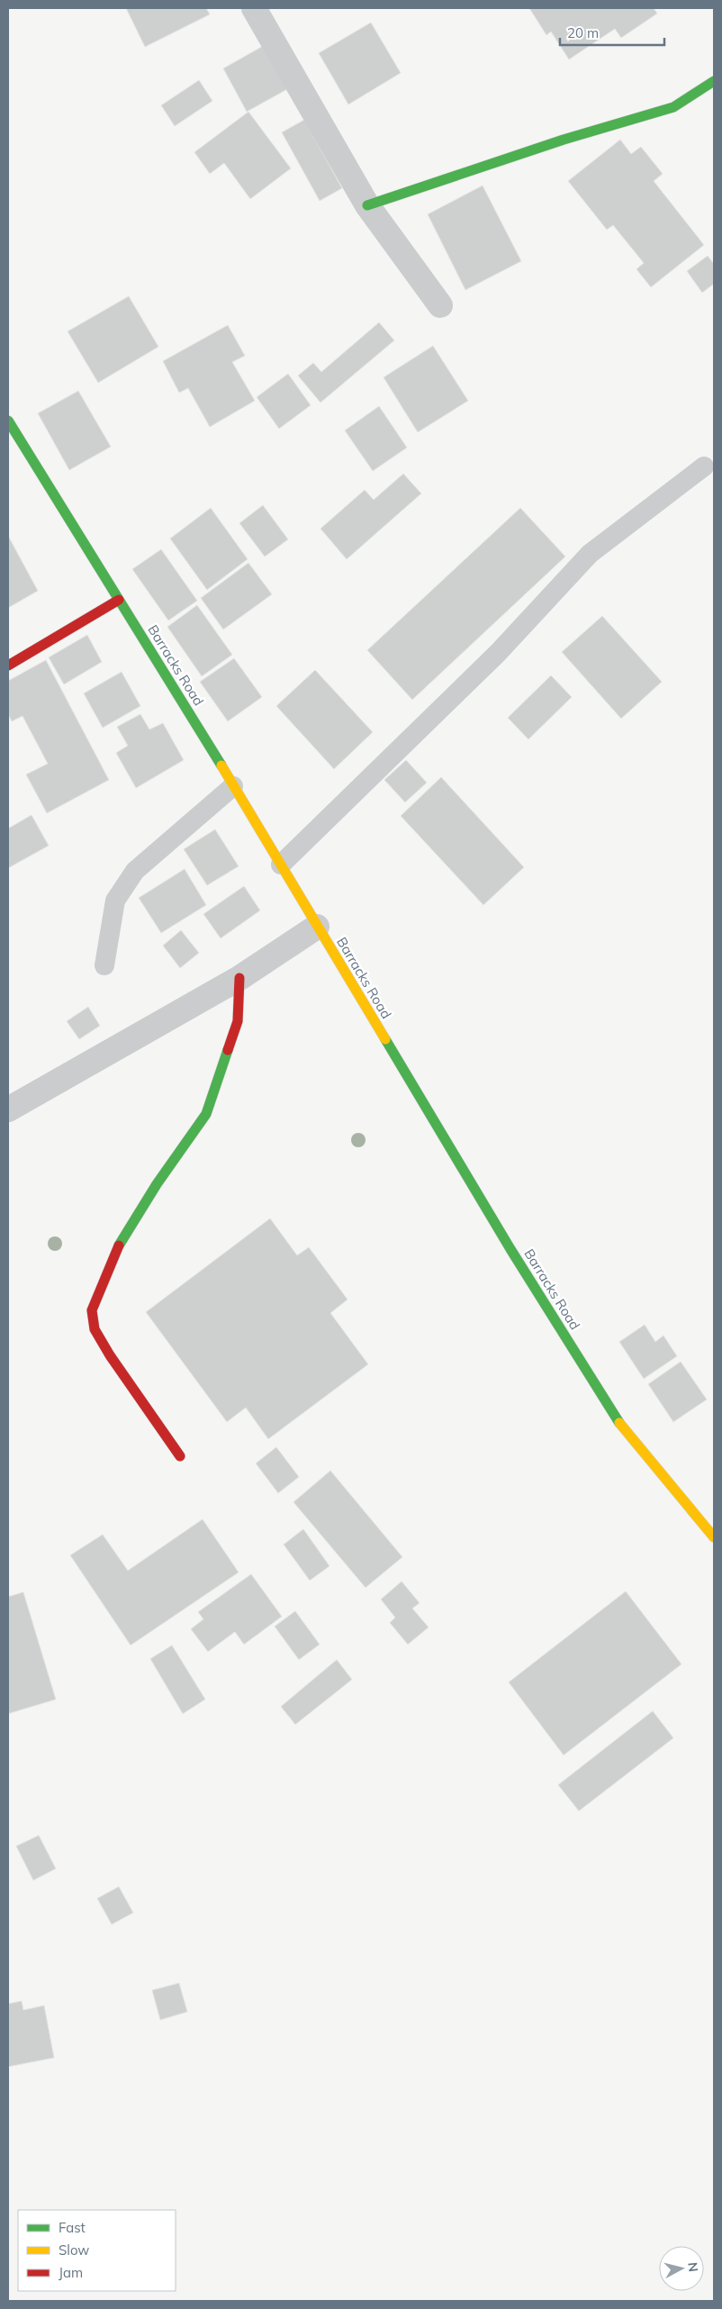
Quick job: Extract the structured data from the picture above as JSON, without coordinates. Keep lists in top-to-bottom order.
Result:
{
  "streets": {
    "street": ["Barracks Road"]
  },
  "legend": ["Fast", "Slow", "Jam"],
  "scale_bar": "20 m",
  "north": "right"
}
